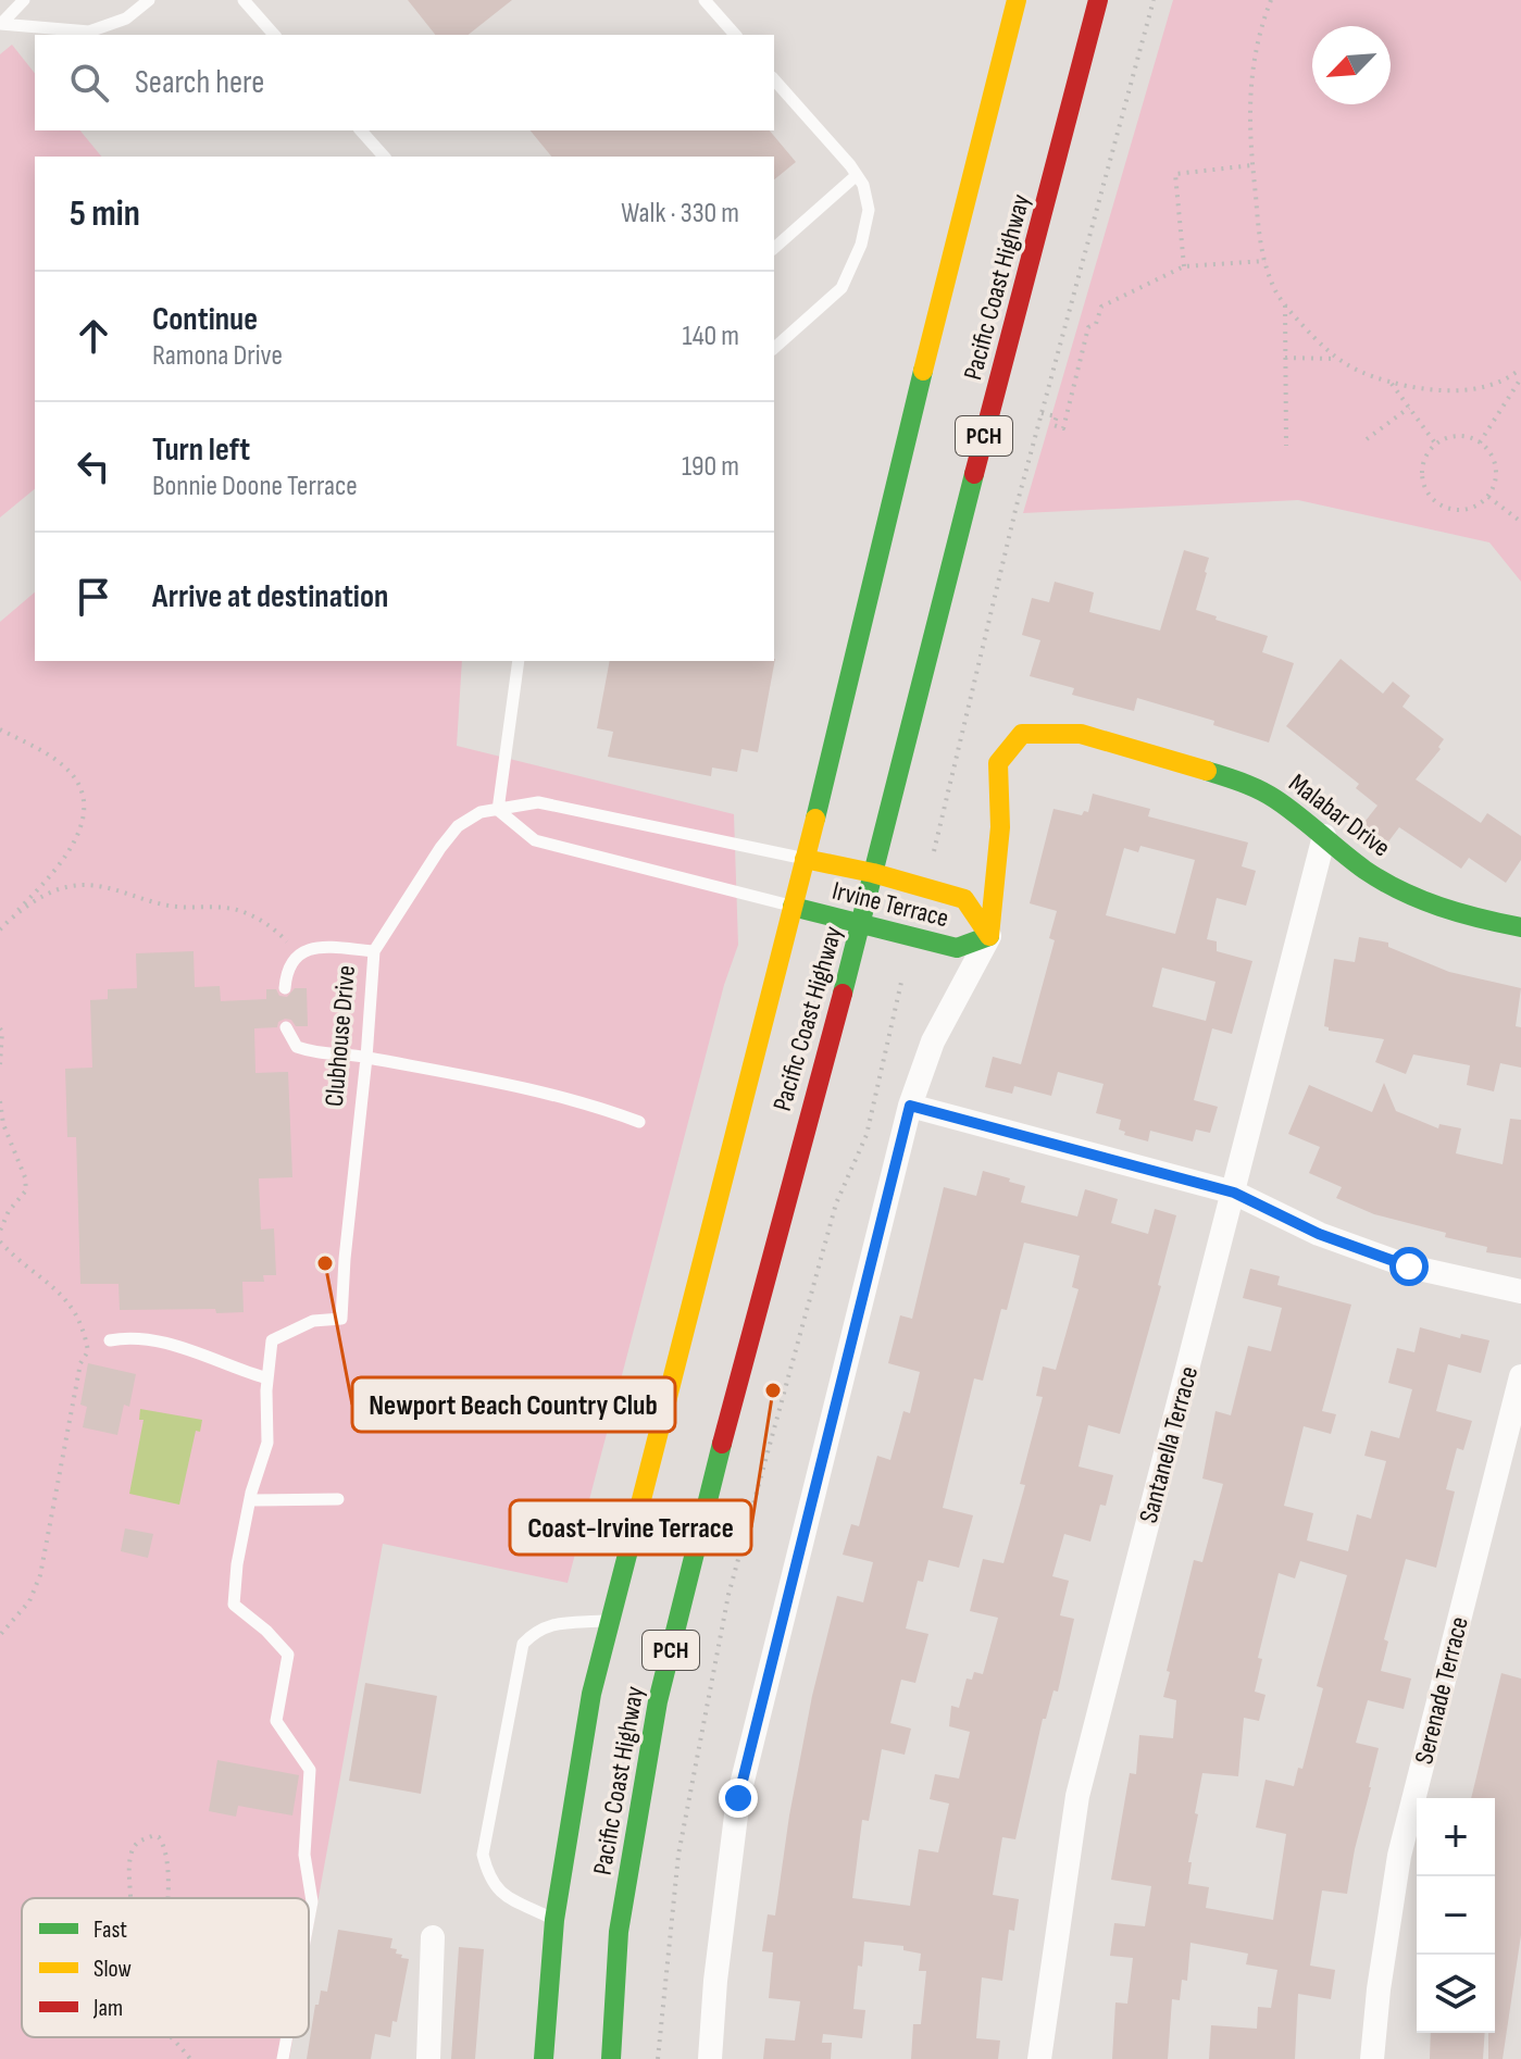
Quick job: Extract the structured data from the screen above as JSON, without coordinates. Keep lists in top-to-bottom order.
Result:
{
  "streets": {
    "main road": [
      "Pacific Coast Highway",
      "PCH",
      "Malabar Drive",
      "Irvine Terrace",
      "Clubhouse Drive"
    ],
    "street": ["Santanella Terrace", "Serenade Terrace"]
  },
  "crossings": [
    ["Pacific Coast Highway", "Irvine Terrace"],
    ["Pacific Coast Highway", "Clubhouse Drive"],
    ["Malabar Drive", "Irvine Terrace"],
    ["Malabar Drive", "Santanella Terrace"],
    ["Irvine Terrace", "Clubhouse Drive"]
  ],
  "places": ["Newport Beach Country Club", "Coast-Irvine Terrace"],
  "legend": ["Fast", "Slow", "Jam"],
  "north": "bottom left",
  "page": {
    "search": "Search here",
    "heading": ["5 min", "Walk · 330 m"],
    "list": [
      ["Continue", "Ramona Drive", "140 m"],
      ["Turn left", "Bonnie Doone Terrace", "190 m"],
      "Arrive at destination"
    ],
    "map_buttons": ["+", "−"]
  }
}
